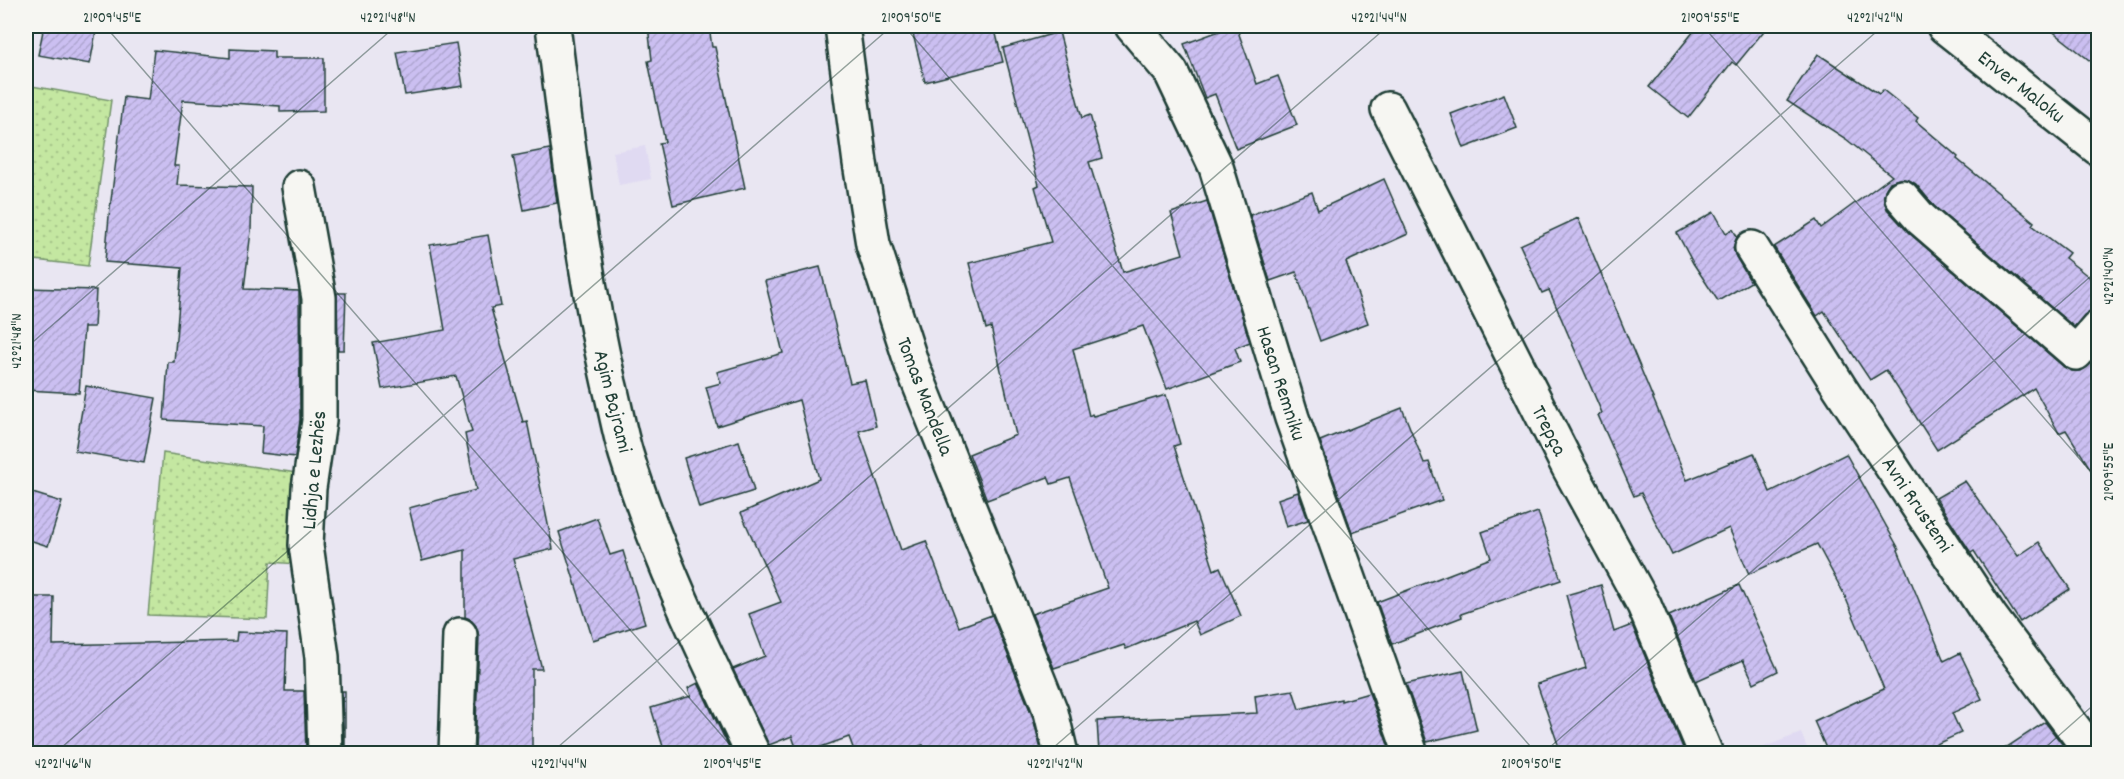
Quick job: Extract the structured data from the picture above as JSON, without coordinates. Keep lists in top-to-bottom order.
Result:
{
  "streets": {
    "street": [
      "Enver Maloku",
      "Hasan Remniku",
      "Tomas Mandella",
      "Agim Bajrami",
      "Trepça",
      "Lidhja e Lezhës",
      "Avni Rrustemi"
    ]
  },
  "coordinates": [
    "21°09'45\"E",
    "42°21'48\"N",
    "21°09'50\"E",
    "42°21'44\"N",
    "21°09'55\"E",
    "42°21'42\"N",
    "42°21'40\"N",
    "42°21'46\"N"
  ]
}
